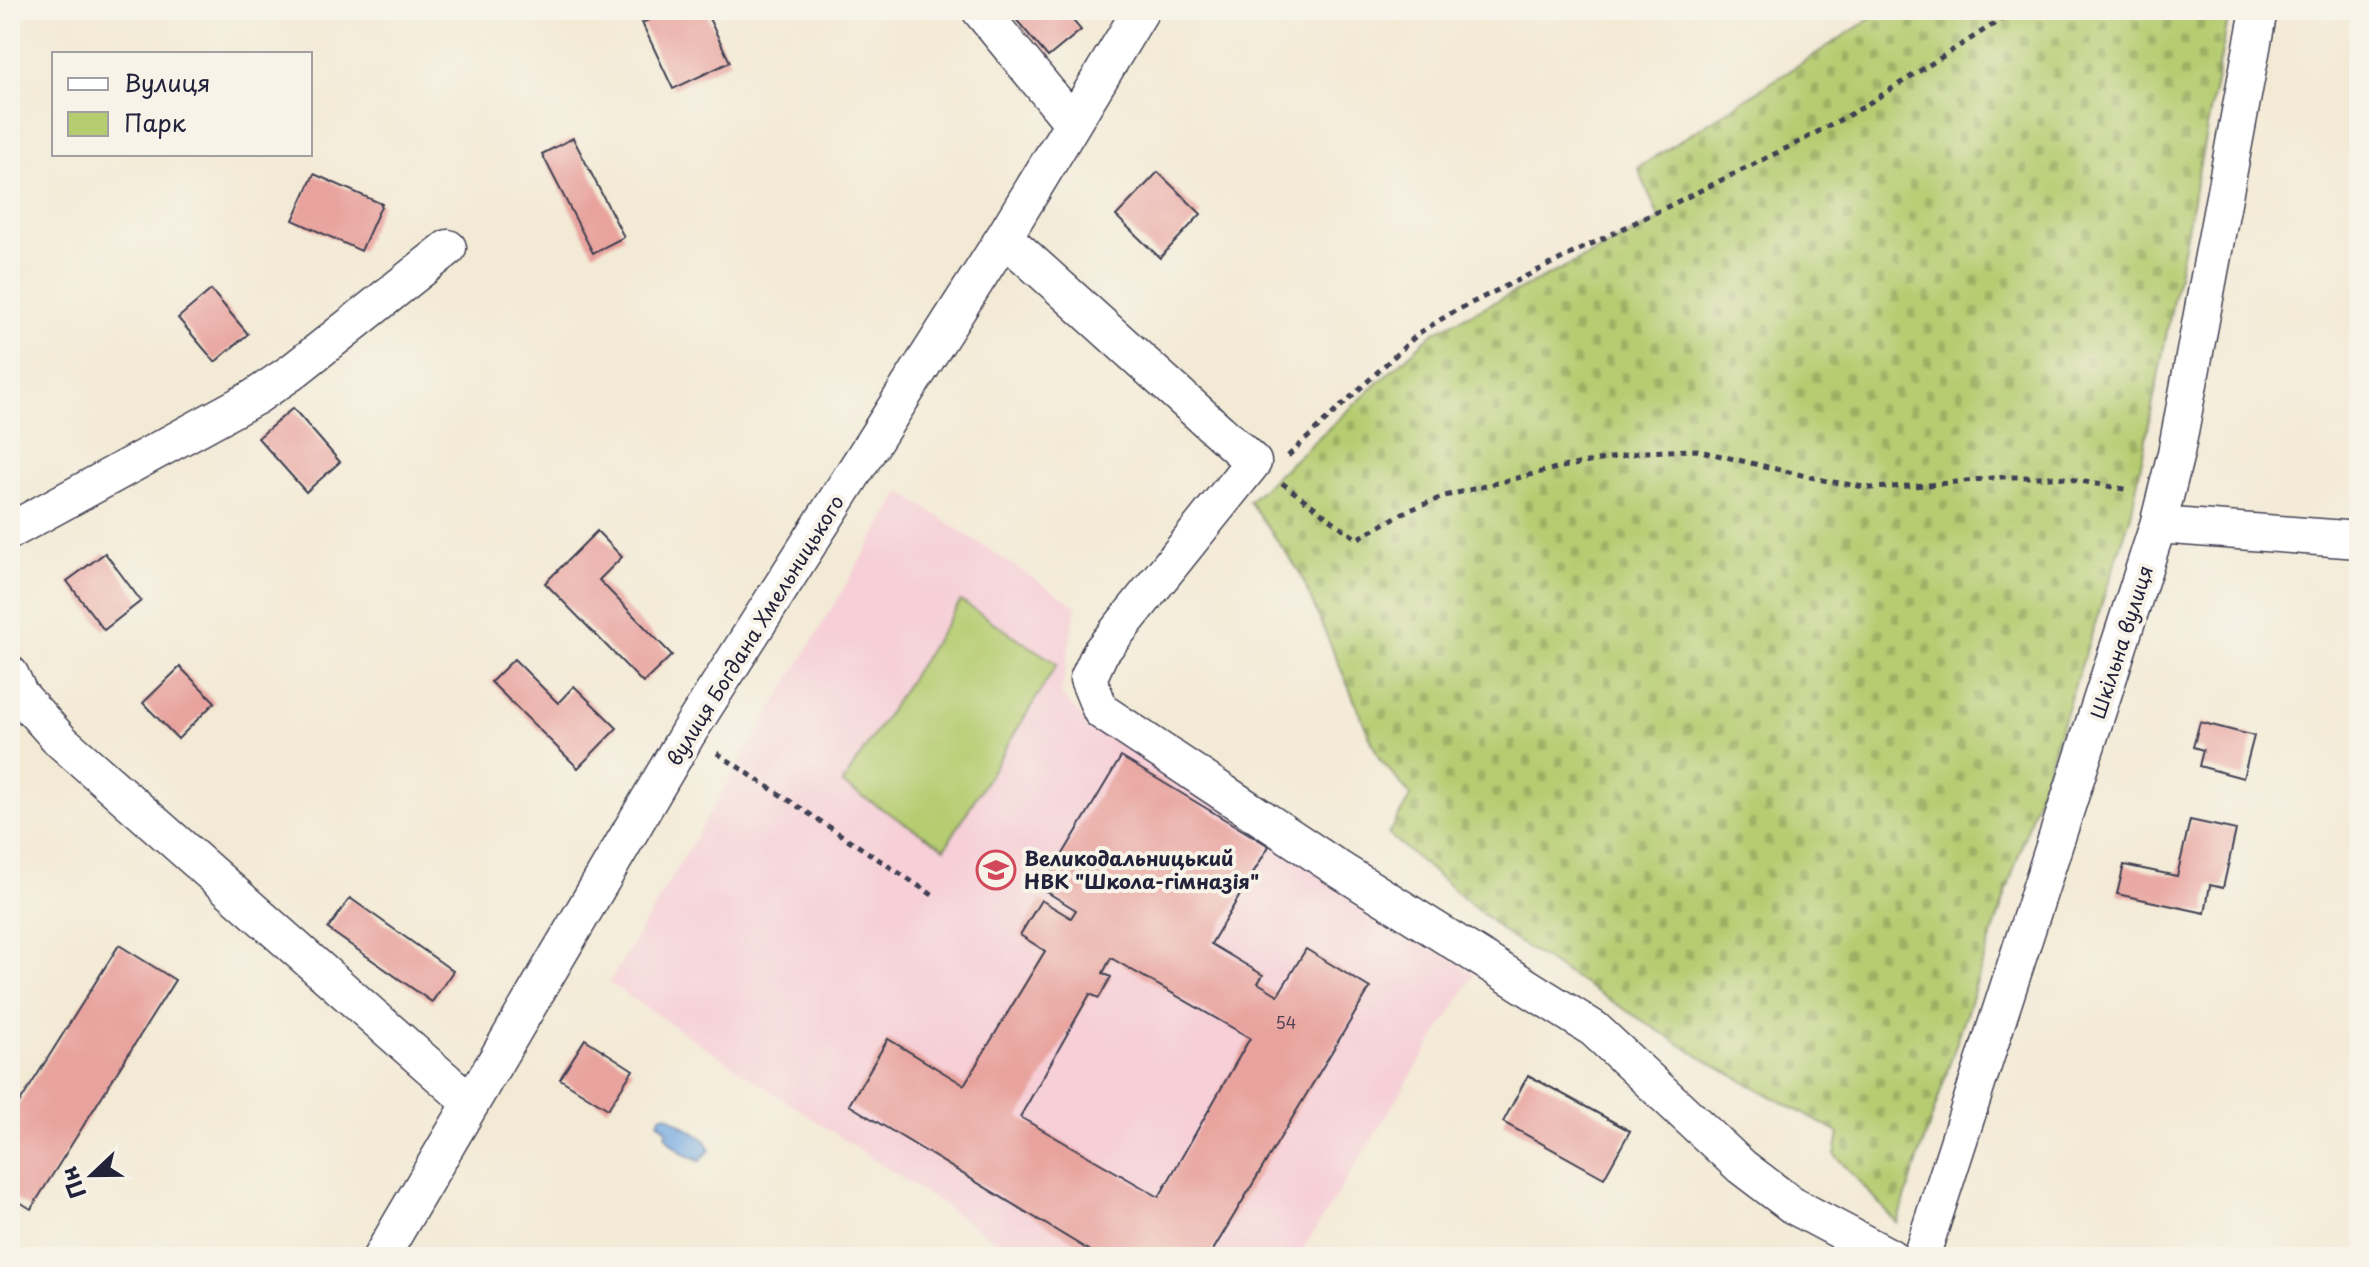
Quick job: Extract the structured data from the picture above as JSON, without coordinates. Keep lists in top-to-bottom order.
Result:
{
  "streets": {
    "street": ["вулиця Богдана Хмельницького", "Шкільна вулиця"]
  },
  "places": {
    "school or university": ["Великодальницький НВК \"Школа-гімназія\""]
  },
  "house_numbers": ["54"],
  "legend": ["Вулиця", "Парк"],
  "north": "left"
}
